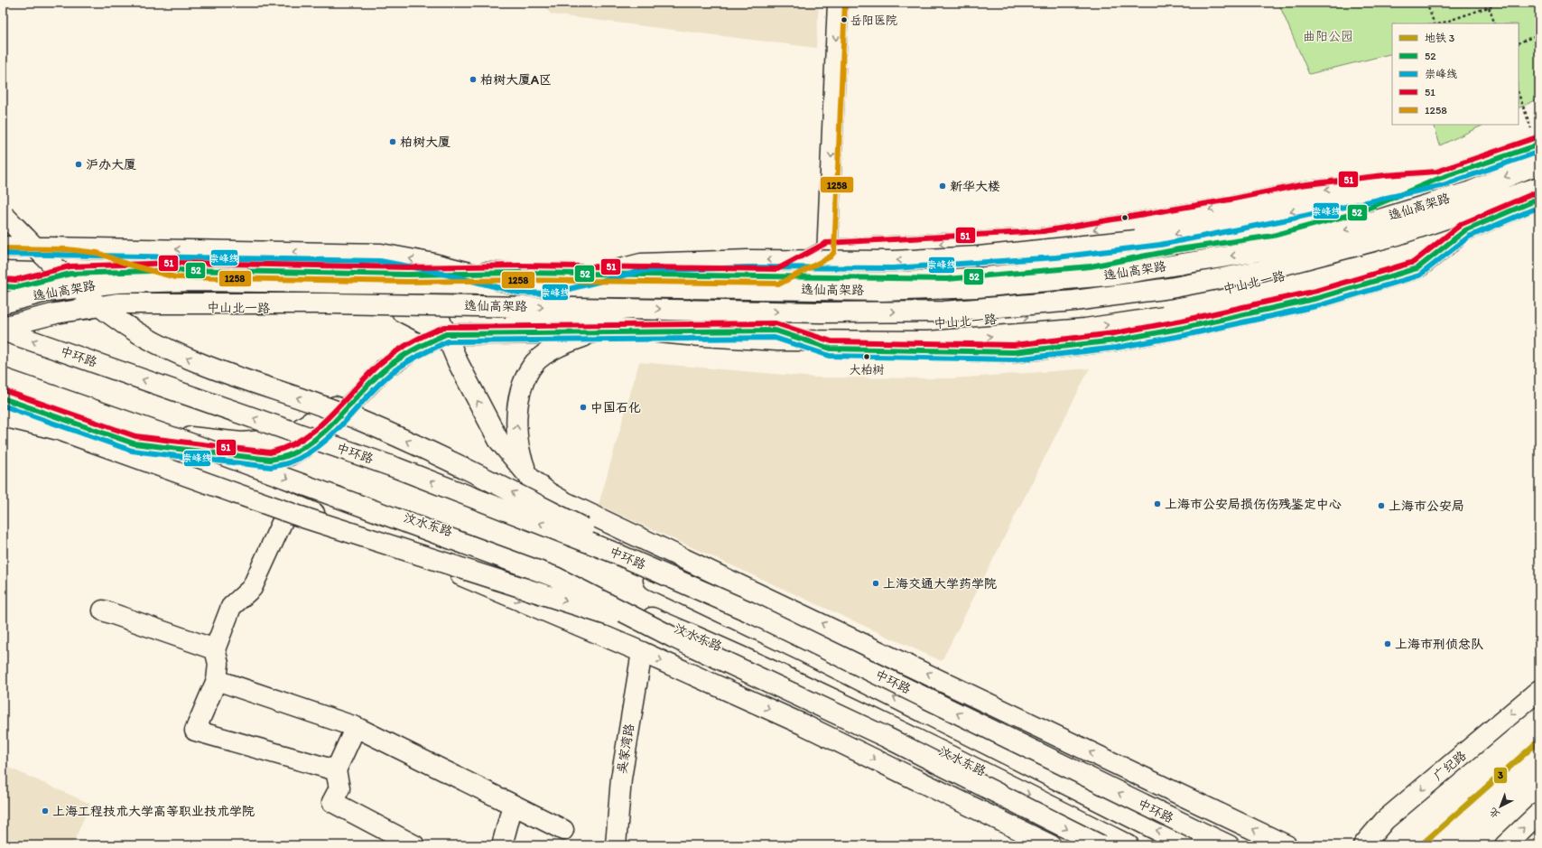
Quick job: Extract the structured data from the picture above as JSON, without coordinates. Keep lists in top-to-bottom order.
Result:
{
  "streets": {
    "main road": [
      "逸仙高架路",
      "中山北一路",
      "中环路",
      "汶水东路",
      "吴家湾路",
      "广纪路"
    ]
  },
  "crossings": [
    ["逸仙高架路", "中山北一路"],
    ["中山北一路", "汶水东路"],
    ["汶水东路", "吴家湾路"]
  ],
  "one_way": ["广纪路"],
  "parks": ["曲阳公园"],
  "places": [
    "岳阳医院",
    "柏树大厦A区",
    "柏树大厦",
    "沪办大厦",
    "新华大楼",
    "大柏树",
    "中国石化",
    "上海市公安局损伤伤残鉴定中心",
    "上海市公安局",
    "上海交通大学药学院",
    "上海市刑侦总队",
    "上海工程技术大学高等职业技术学院"
  ],
  "lines": [
    "transit line 1258",
    "transit line 51",
    "transit line 52",
    "transit line 崇峰线",
    "metro line 3"
  ],
  "legend": [
    "地铁 3",
    "52",
    "崇峰线",
    "51",
    "1258"
  ],
  "north": "bottom left"
}
